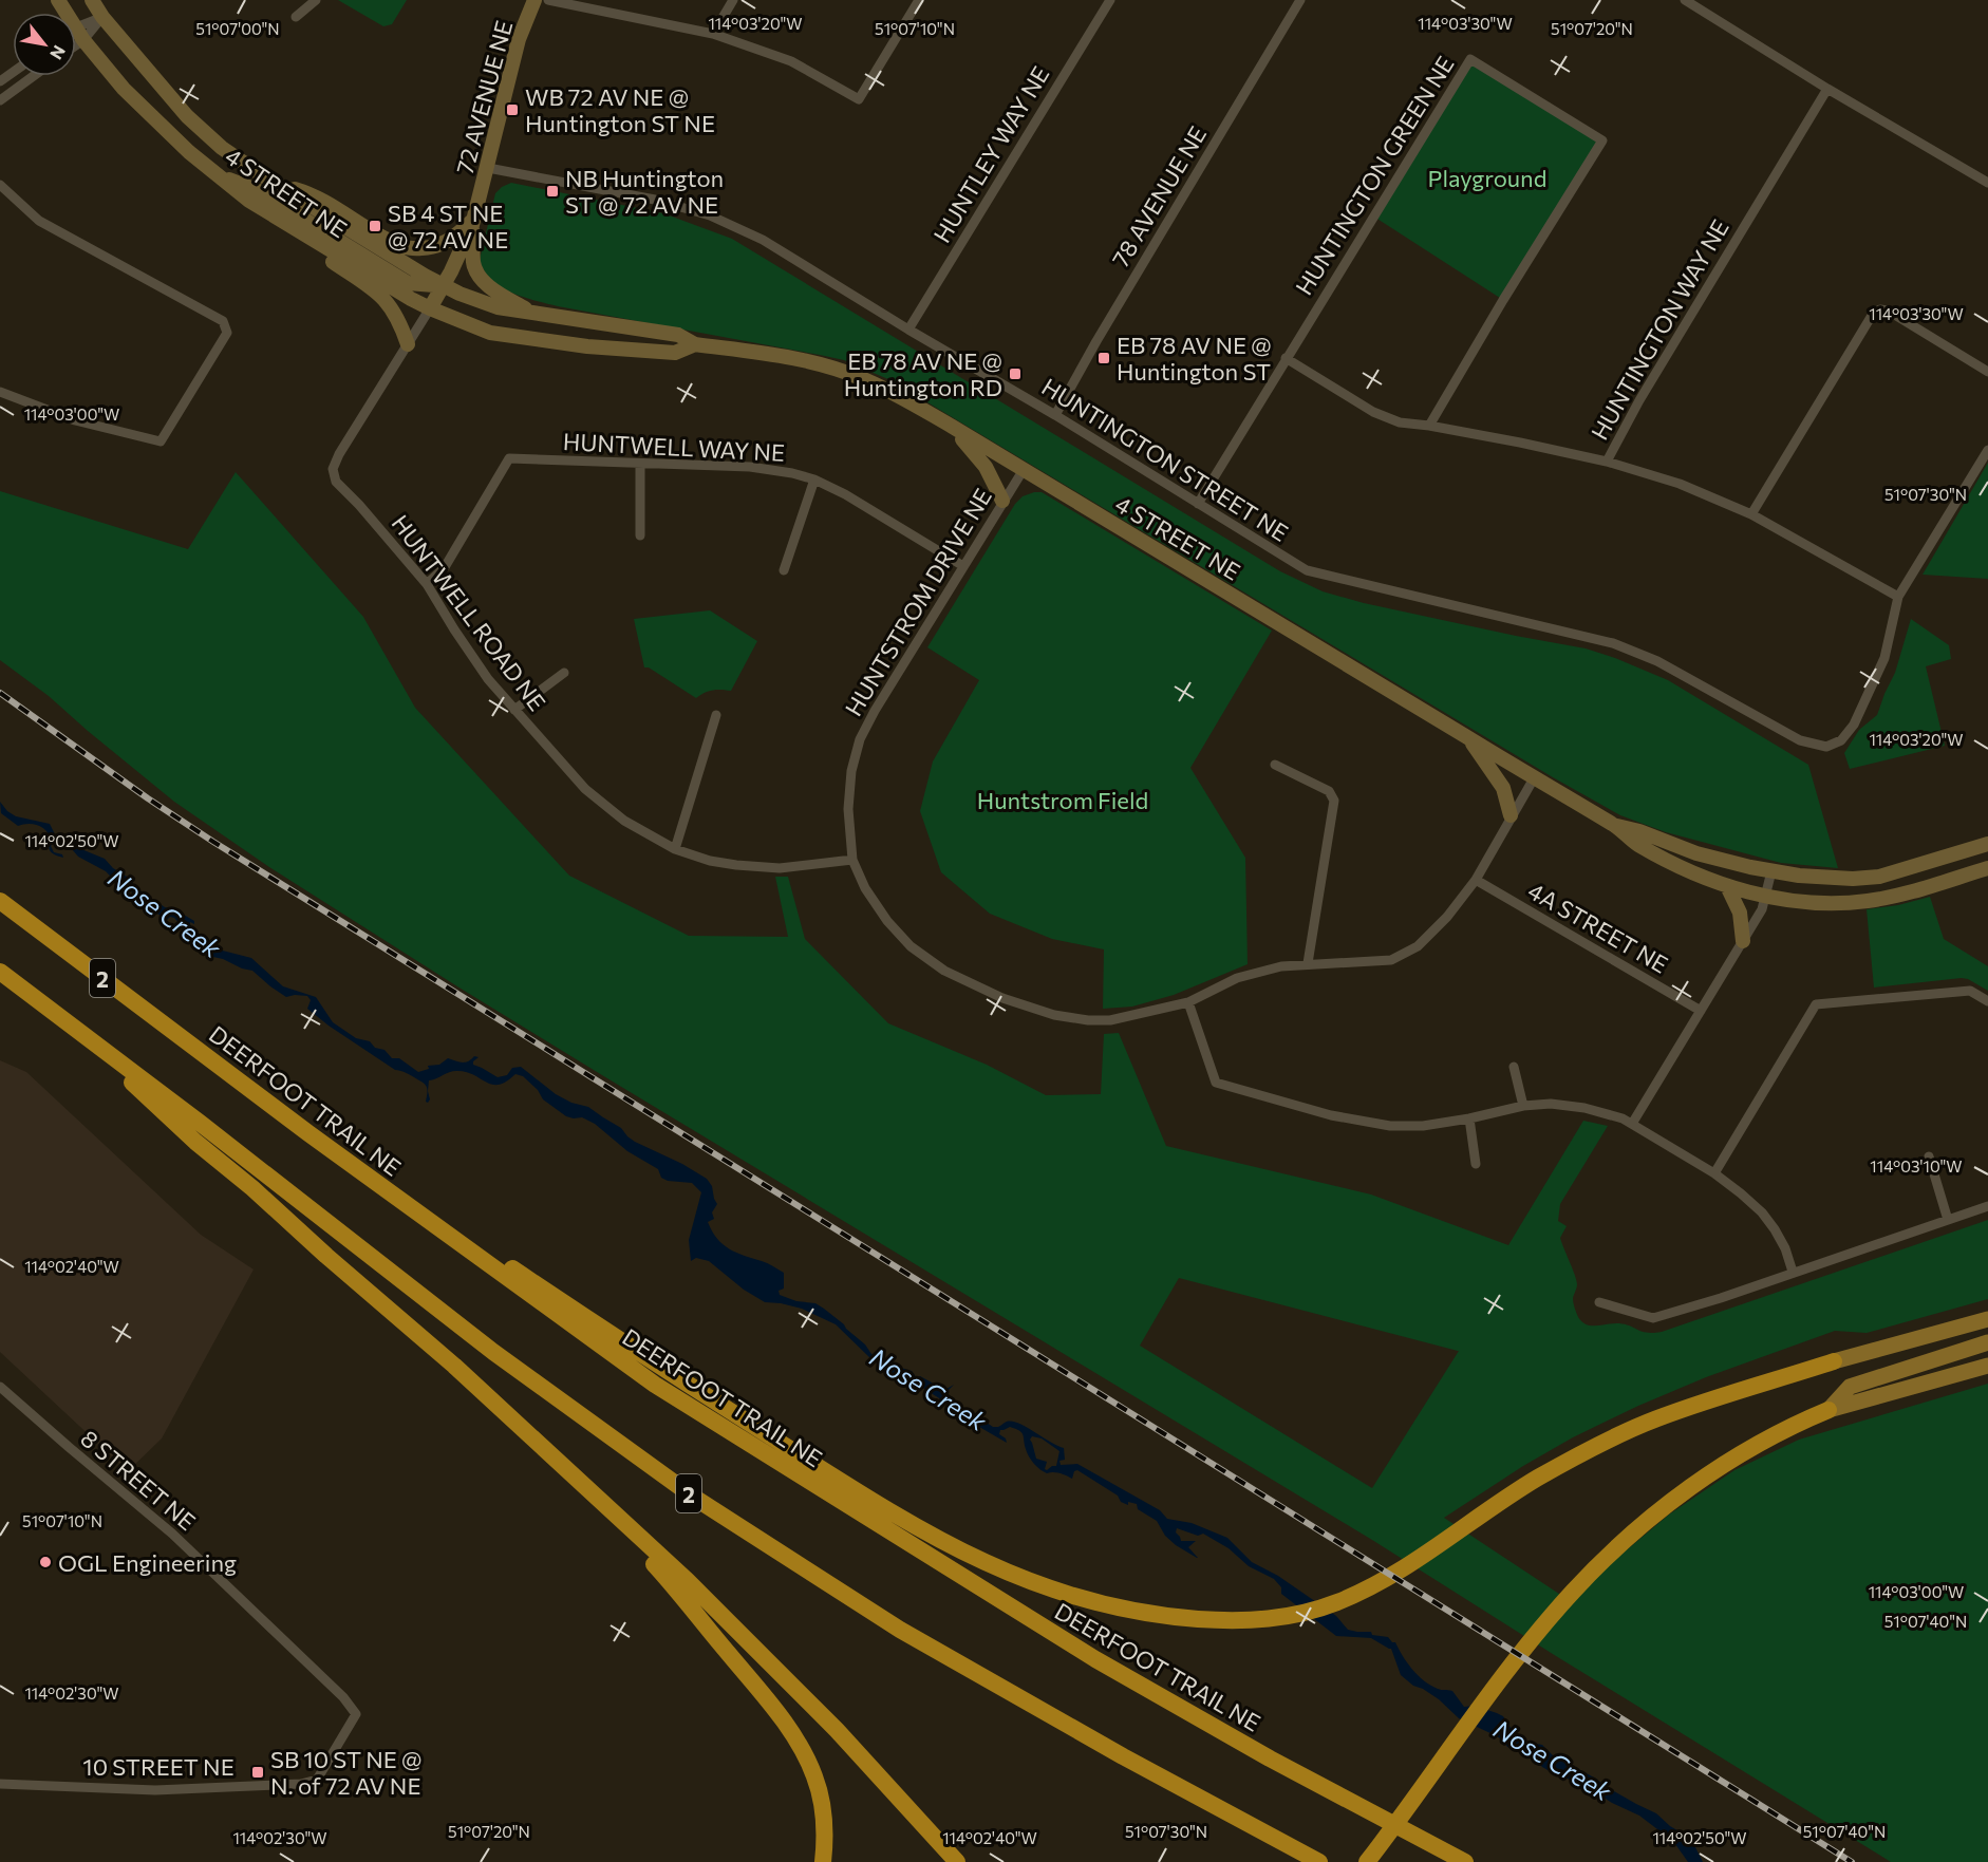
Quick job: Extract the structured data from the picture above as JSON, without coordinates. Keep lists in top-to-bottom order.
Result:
{
  "streets": {
    "highway": ["2", "DEERFOOT TRAIL NE"],
    "main road": ["72 AVENUE NE", "4 STREET NE"],
    "street": [
      "HUNTLEY WAY NE",
      "HUNTINGTON GREEN NE",
      "78 AVENUE NE",
      "HUNTINGTON WAY NE",
      "HUNTWELL WAY NE",
      "HUNTINGTON STREET NE",
      "HUNTSTROM DRIVE NE",
      "HUNTWELL ROAD NE",
      "4A STREET NE",
      "8 STREET NE",
      "10 STREET NE"
    ]
  },
  "crossings": [
    ["72 AVENUE NE", "4 STREET NE"],
    ["72 AVENUE NE", "HUNTINGTON STREET NE"],
    ["72 AVENUE NE", "HUNTWELL ROAD NE"],
    ["HUNTLEY WAY NE", "HUNTINGTON STREET NE"],
    ["HUNTINGTON GREEN NE", "HUNTINGTON WAY NE"],
    ["HUNTINGTON GREEN NE", "HUNTINGTON STREET NE"],
    ["4 STREET NE", "HUNTSTROM DRIVE NE"],
    ["4 STREET NE", "HUNTWELL ROAD NE"],
    ["78 AVENUE NE", "HUNTINGTON STREET NE"],
    ["HUNTWELL WAY NE", "HUNTSTROM DRIVE NE"],
    ["HUNTWELL WAY NE", "HUNTWELL ROAD NE"],
    ["HUNTSTROM DRIVE NE", "HUNTWELL ROAD NE"],
    ["HUNTSTROM DRIVE NE", "4A STREET NE"],
    ["8 STREET NE", "10 STREET NE"]
  ],
  "water": ["Nose Creek"],
  "parks": ["Playground", "Huntstrom Field"],
  "places": {
    "transit": [
      "WB 72 AV NE @ Huntington ST NE",
      "NB Huntington ST @ 72 AV NE",
      "SB 4 ST NE @ 72 AV NE",
      "EB 78 AV NE @ Huntington ST",
      "EB 78 AV NE @ Huntington RD",
      "SB 10 ST NE @ N. of 72 AV NE"
    ],
    "other": ["OGL Engineering"]
  },
  "north": "bottom right",
  "coordinates": [
    "114°03'20\"W",
    "114°03'30\"W",
    "51°07'10\"N",
    "51°07'00\"N",
    "51°07'20\"N",
    "114°03'00\"W",
    "51°07'30\"N",
    "114°02'50\"W",
    "114°03'10\"W",
    "114°02'40\"W",
    "51°07'40\"N",
    "114°02'30\"W"
  ]
}
